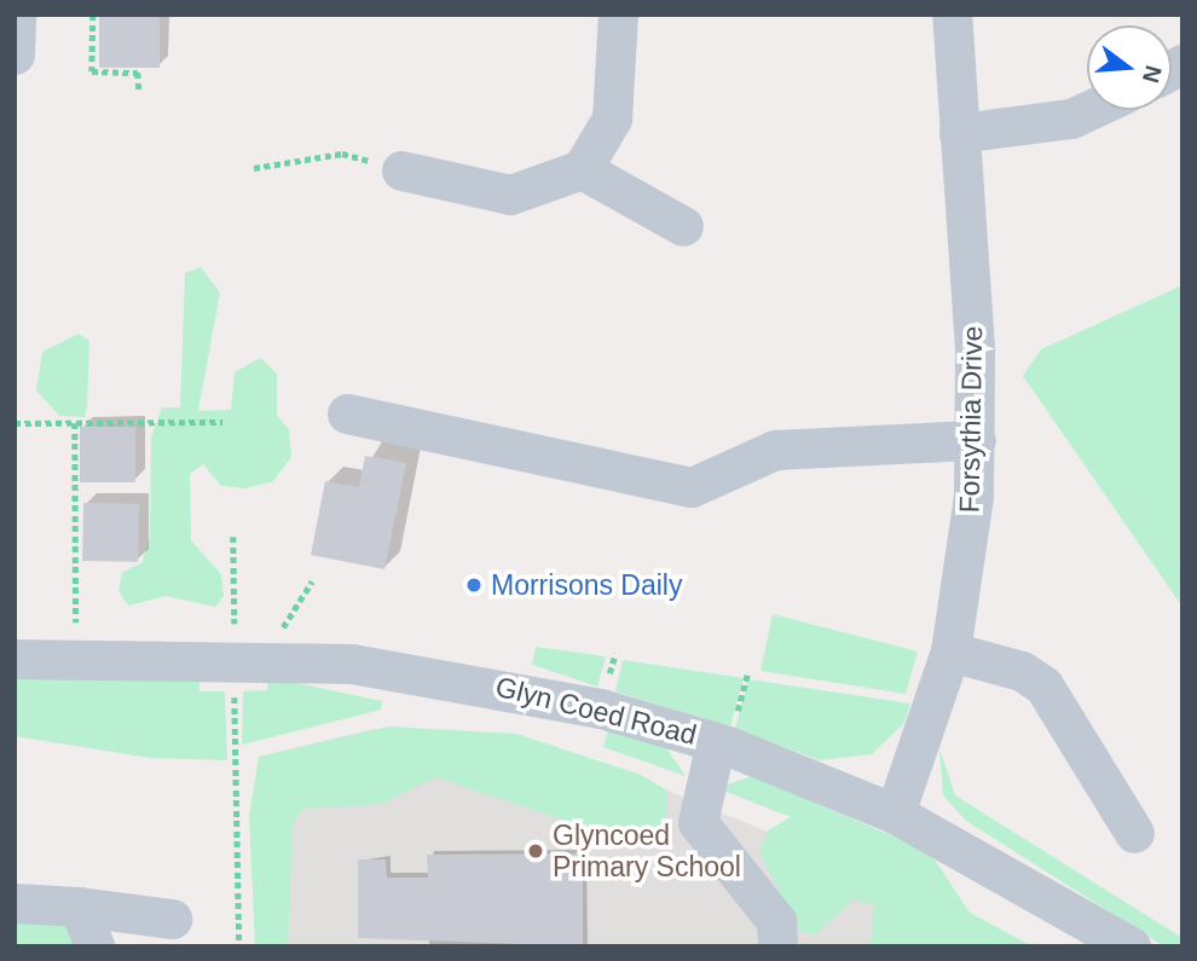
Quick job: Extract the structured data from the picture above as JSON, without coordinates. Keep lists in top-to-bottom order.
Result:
{
  "streets": {
    "street": ["Forsythia Drive", "Glyn Coed Road"]
  },
  "crossings": [
    ["Forsythia Drive", "Glyn Coed Road"]
  ],
  "places": ["Morrisons Daily", "Glyncoed Primary School"],
  "north": "right"
}
